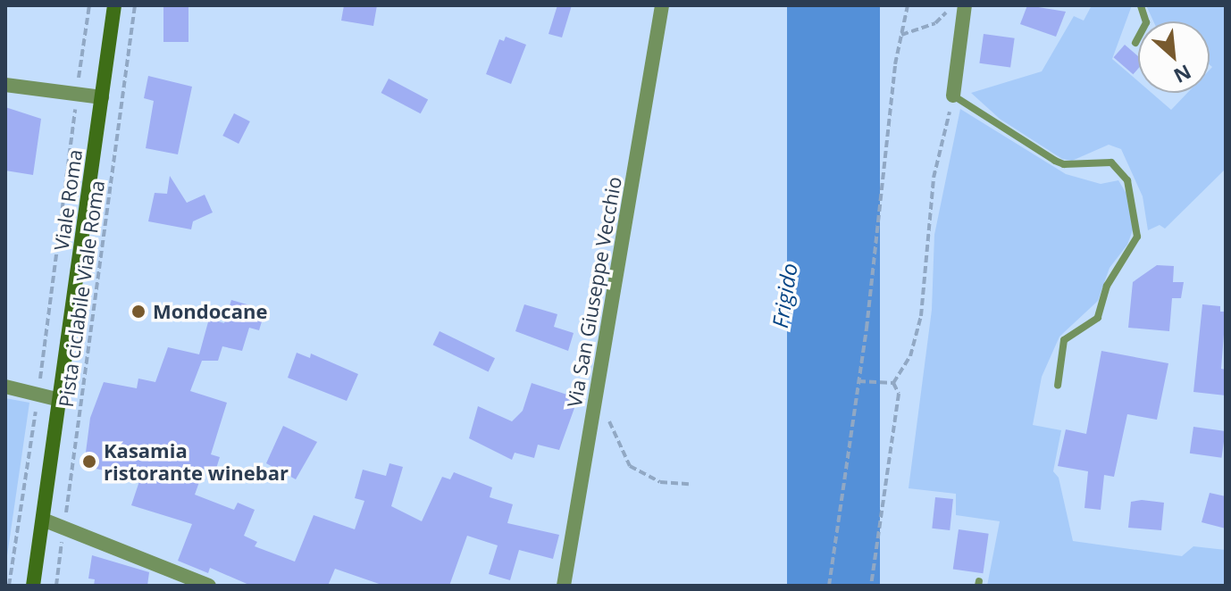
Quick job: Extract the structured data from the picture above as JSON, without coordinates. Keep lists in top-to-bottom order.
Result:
{
  "streets": {
    "main road": ["Viale Roma"],
    "street": ["Via San Giuseppe Vecchio"],
    "path": ["Pista ciclabile Viale Roma"]
  },
  "water": ["Frigido"],
  "places": ["Mondocane", "Kasamia ristorante winebar"],
  "north": "bottom right"
}
